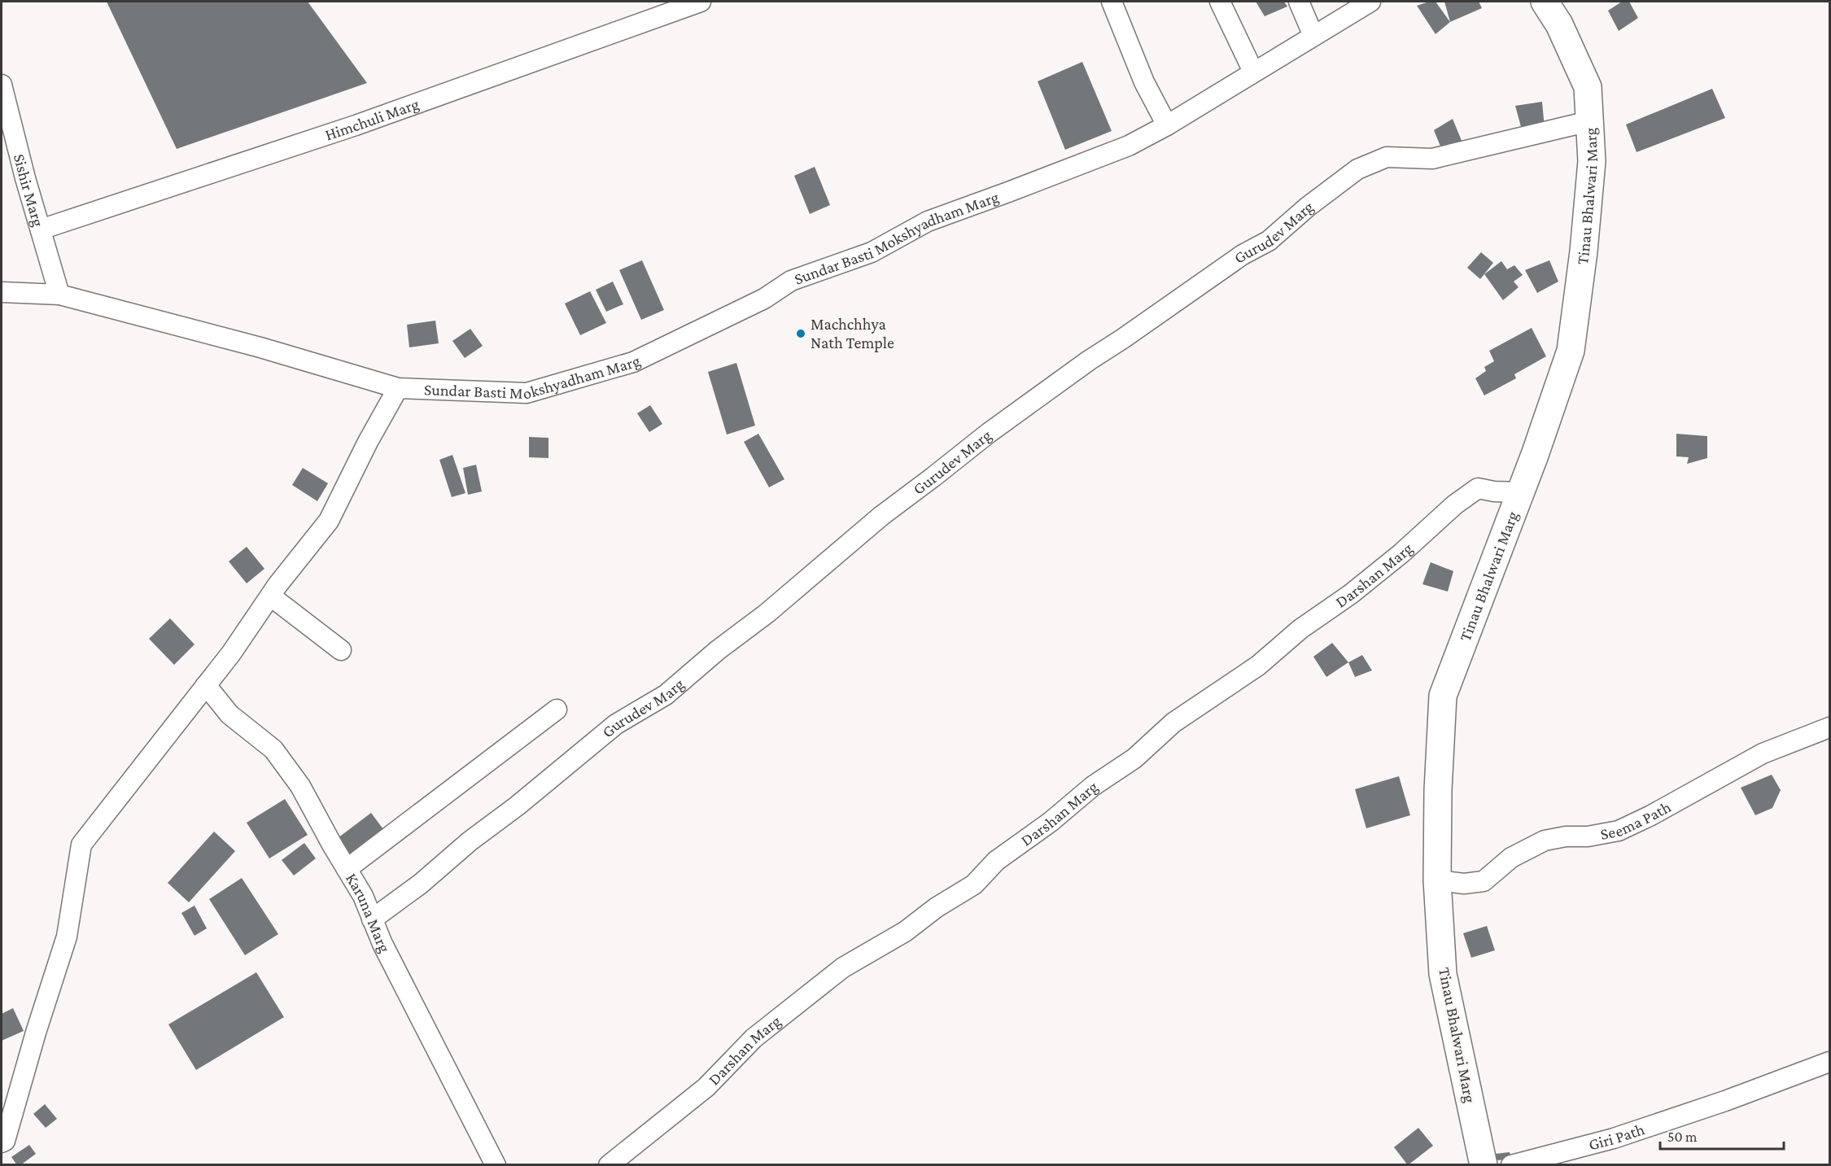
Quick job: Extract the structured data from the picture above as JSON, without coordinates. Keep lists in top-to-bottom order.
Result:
{
  "streets": {
    "street": [
      "Himchuli Marg",
      "Sishir Marg",
      "Tinau Bhalwari Marg",
      "Gurudev Marg",
      "Sundar Basti Mokshyadham Marg",
      "Darshan Marg",
      "Seema Path",
      "Karuna Marg",
      "Giri Path"
    ]
  },
  "crossings": [
    ["Himchuli Marg", "Sishir Marg"],
    ["Sishir Marg", "Sundar Basti Mokshyadham Marg"],
    ["Tinau Bhalwari Marg", "Gurudev Marg"],
    ["Tinau Bhalwari Marg", "Darshan Marg"],
    ["Tinau Bhalwari Marg", "Seema Path"],
    ["Gurudev Marg", "Karuna Marg"]
  ],
  "places": ["Machchhya Nath Temple"],
  "scale_bar": "50 m"
}
